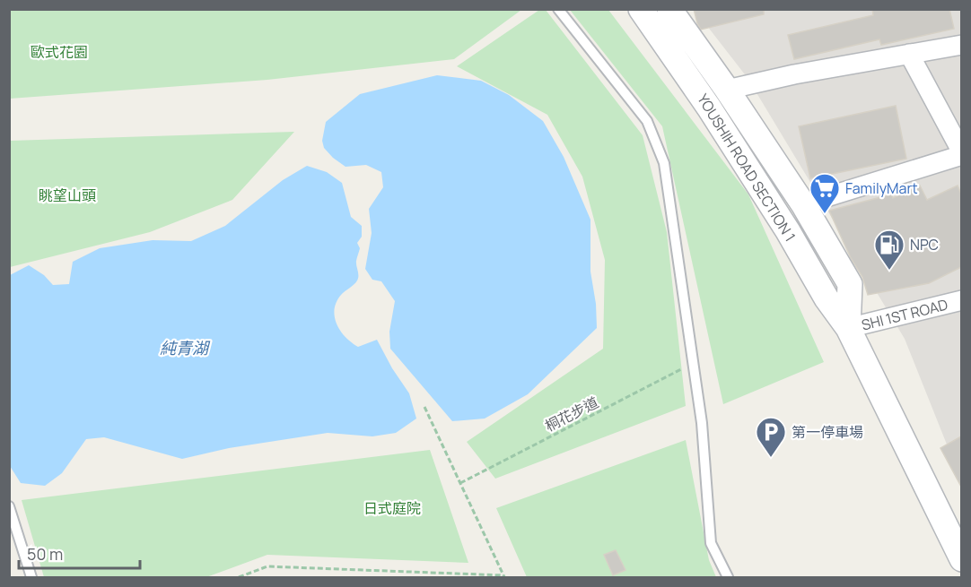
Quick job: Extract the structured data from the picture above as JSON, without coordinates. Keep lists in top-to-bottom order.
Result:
{
  "streets": {
    "street": ["YOUSHIH ROAD SECTION 1", "SHI 1ST ROAD"],
    "path": ["桐花步道"]
  },
  "crossings": [
    ["YOUSHIH ROAD SECTION 1", "SHI 1ST ROAD"]
  ],
  "water": ["純青湖"],
  "parks": ["歐式花園", "眺望山頭", "日式庭院"],
  "places": {
    "supermarket": ["FamilyMart"],
    "fuel station": ["NPC"],
    "parking": ["第一停車場"]
  },
  "scale_bar": "50 m"
}
